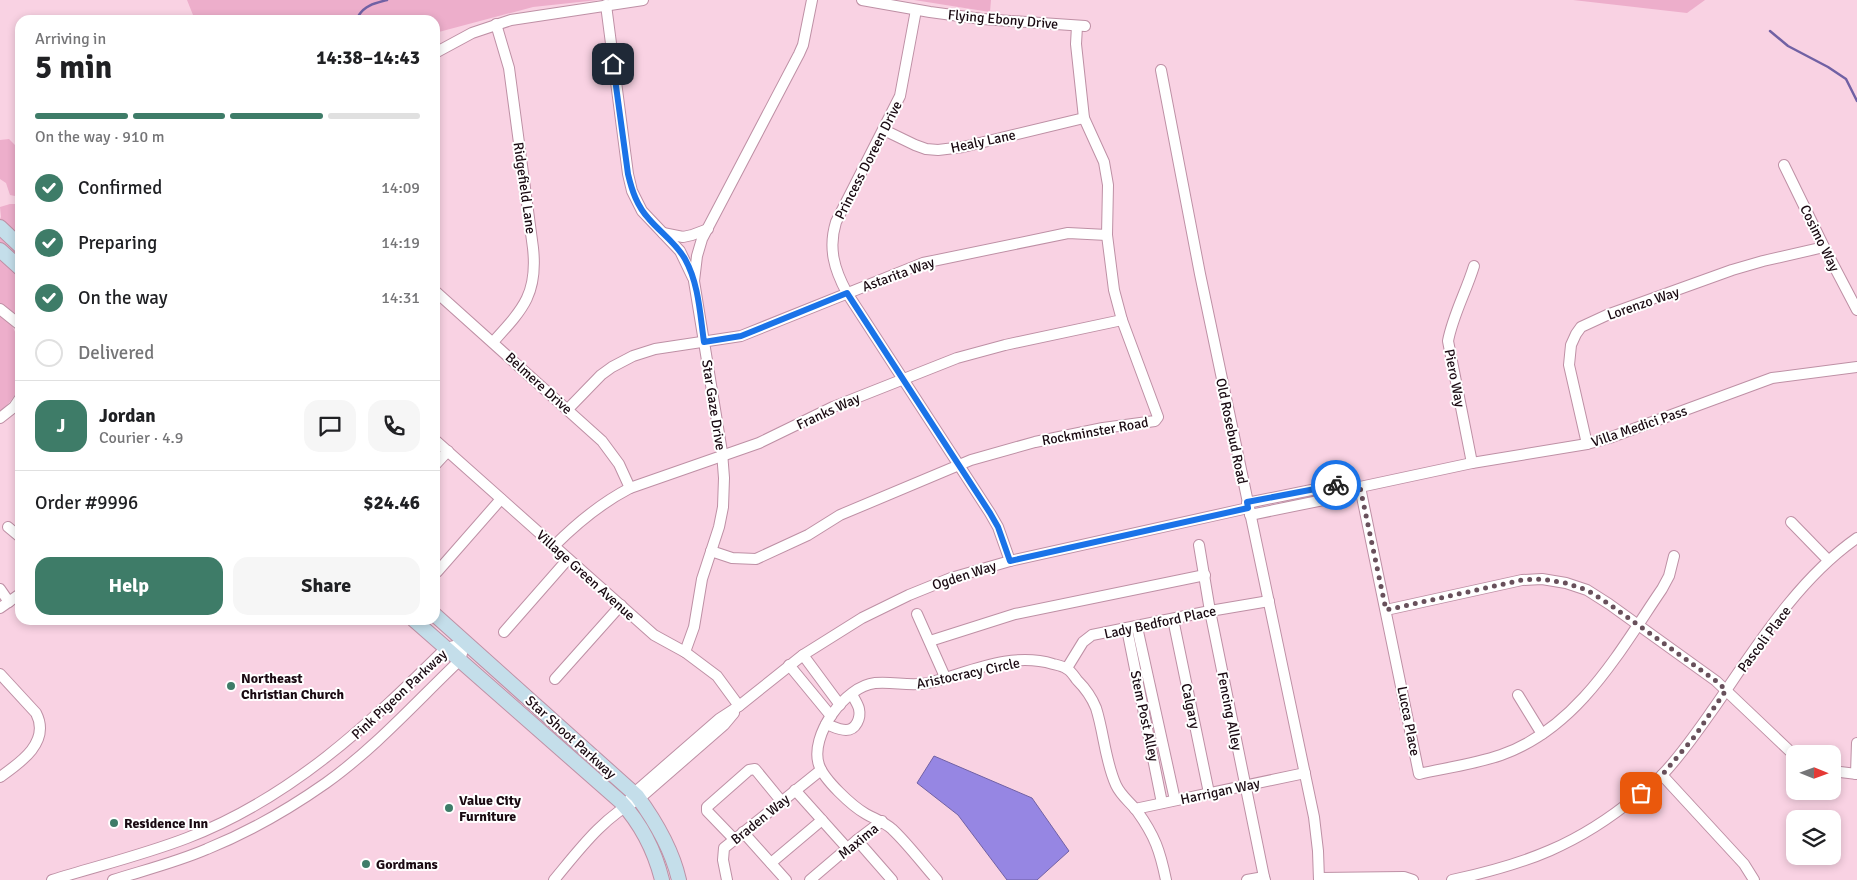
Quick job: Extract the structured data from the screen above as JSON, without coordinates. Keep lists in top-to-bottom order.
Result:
{
  "streets": {
    "street": [
      "Flying Ebony Drive",
      "Healy Lane",
      "Princess Doreen Drive",
      "Ridgefield Lane",
      "Cosimo Way",
      "Astarita Way",
      "Lorenzo Way",
      "Piero Way",
      "Belmere Drive",
      "Star Gaze Drive",
      "Franks Way",
      "Villa Medici Pass",
      "Rockminster Road",
      "Old Rosebud Road",
      "Village Green Avenue",
      "Ogden Way",
      "Lady Bedford Place",
      "Pascoli Place",
      "Aristocracy Circle",
      "Pink Pigeon Parkway",
      "Calgary",
      "Fencing Alley",
      "Stem Post Alley",
      "Lucca Place",
      "Star Shoot Parkway",
      "Harrigan Way",
      "Braden Way",
      "Maxima"
    ]
  },
  "crossings": [
    ["Flying Ebony Drive", "Princess Doreen Drive"],
    ["Flying Ebony Drive", "Rockminster Road"],
    ["Healy Lane", "Princess Doreen Drive"],
    ["Healy Lane", "Rockminster Road"],
    ["Princess Doreen Drive", "Astarita Way"],
    ["Princess Doreen Drive", "Franks Way"],
    ["Princess Doreen Drive", "Rockminster Road"],
    ["Princess Doreen Drive", "Ogden Way"],
    ["Ridgefield Lane", "Belmere Drive"],
    ["Cosimo Way", "Lorenzo Way"],
    ["Astarita Way", "Belmere Drive"],
    ["Astarita Way", "Star Gaze Drive"],
    ["Astarita Way", "Rockminster Road"],
    ["Lorenzo Way", "Villa Medici Pass"],
    ["Piero Way", "Villa Medici Pass"],
    ["Belmere Drive", "Franks Way"],
    ["Star Gaze Drive", "Franks Way"],
    ["Star Gaze Drive", "Rockminster Road"],
    ["Star Gaze Drive", "Village Green Avenue"],
    ["Franks Way", "Rockminster Road"],
    ["Franks Way", "Village Green Avenue"],
    ["Villa Medici Pass", "Old Rosebud Road"],
    ["Villa Medici Pass", "Ogden Way"],
    ["Villa Medici Pass", "Lucca Place"],
    ["Old Rosebud Road", "Ogden Way"],
    ["Old Rosebud Road", "Lady Bedford Place"],
    ["Old Rosebud Road", "Harrigan Way"],
    ["Village Green Avenue", "Ogden Way"],
    ["Ogden Way", "Star Shoot Parkway"],
    ["Lady Bedford Place", "Aristocracy Circle"],
    ["Lady Bedford Place", "Calgary"],
    ["Lady Bedford Place", "Fencing Alley"],
    ["Lady Bedford Place", "Stem Post Alley"],
    ["Aristocracy Circle", "Braden Way"],
    ["Pink Pigeon Parkway", "Star Shoot Parkway"],
    ["Calgary", "Harrigan Way"],
    ["Fencing Alley", "Harrigan Way"],
    ["Stem Post Alley", "Harrigan Way"]
  ],
  "places": [
    "Northeast Christian Church",
    "Value City Furniture",
    "Residence Inn",
    "Gordmans"
  ],
  "north": "right",
  "page": {
    "heading": ["5 min", "Arriving in", "14:38–14:43"],
    "panel": [
      "Jordan",
      "Courier · 4.9",
      "Order #9996",
      "$24.46"
    ],
    "bar": "On the way · 910 m",
    "list": [
      ["Confirmed", "14:09"],
      ["Preparing", "14:19"],
      ["On the way", "14:31"],
      "Delivered"
    ],
    "round": "J",
    "buttons": ["Help", "Share"]
  }
}
